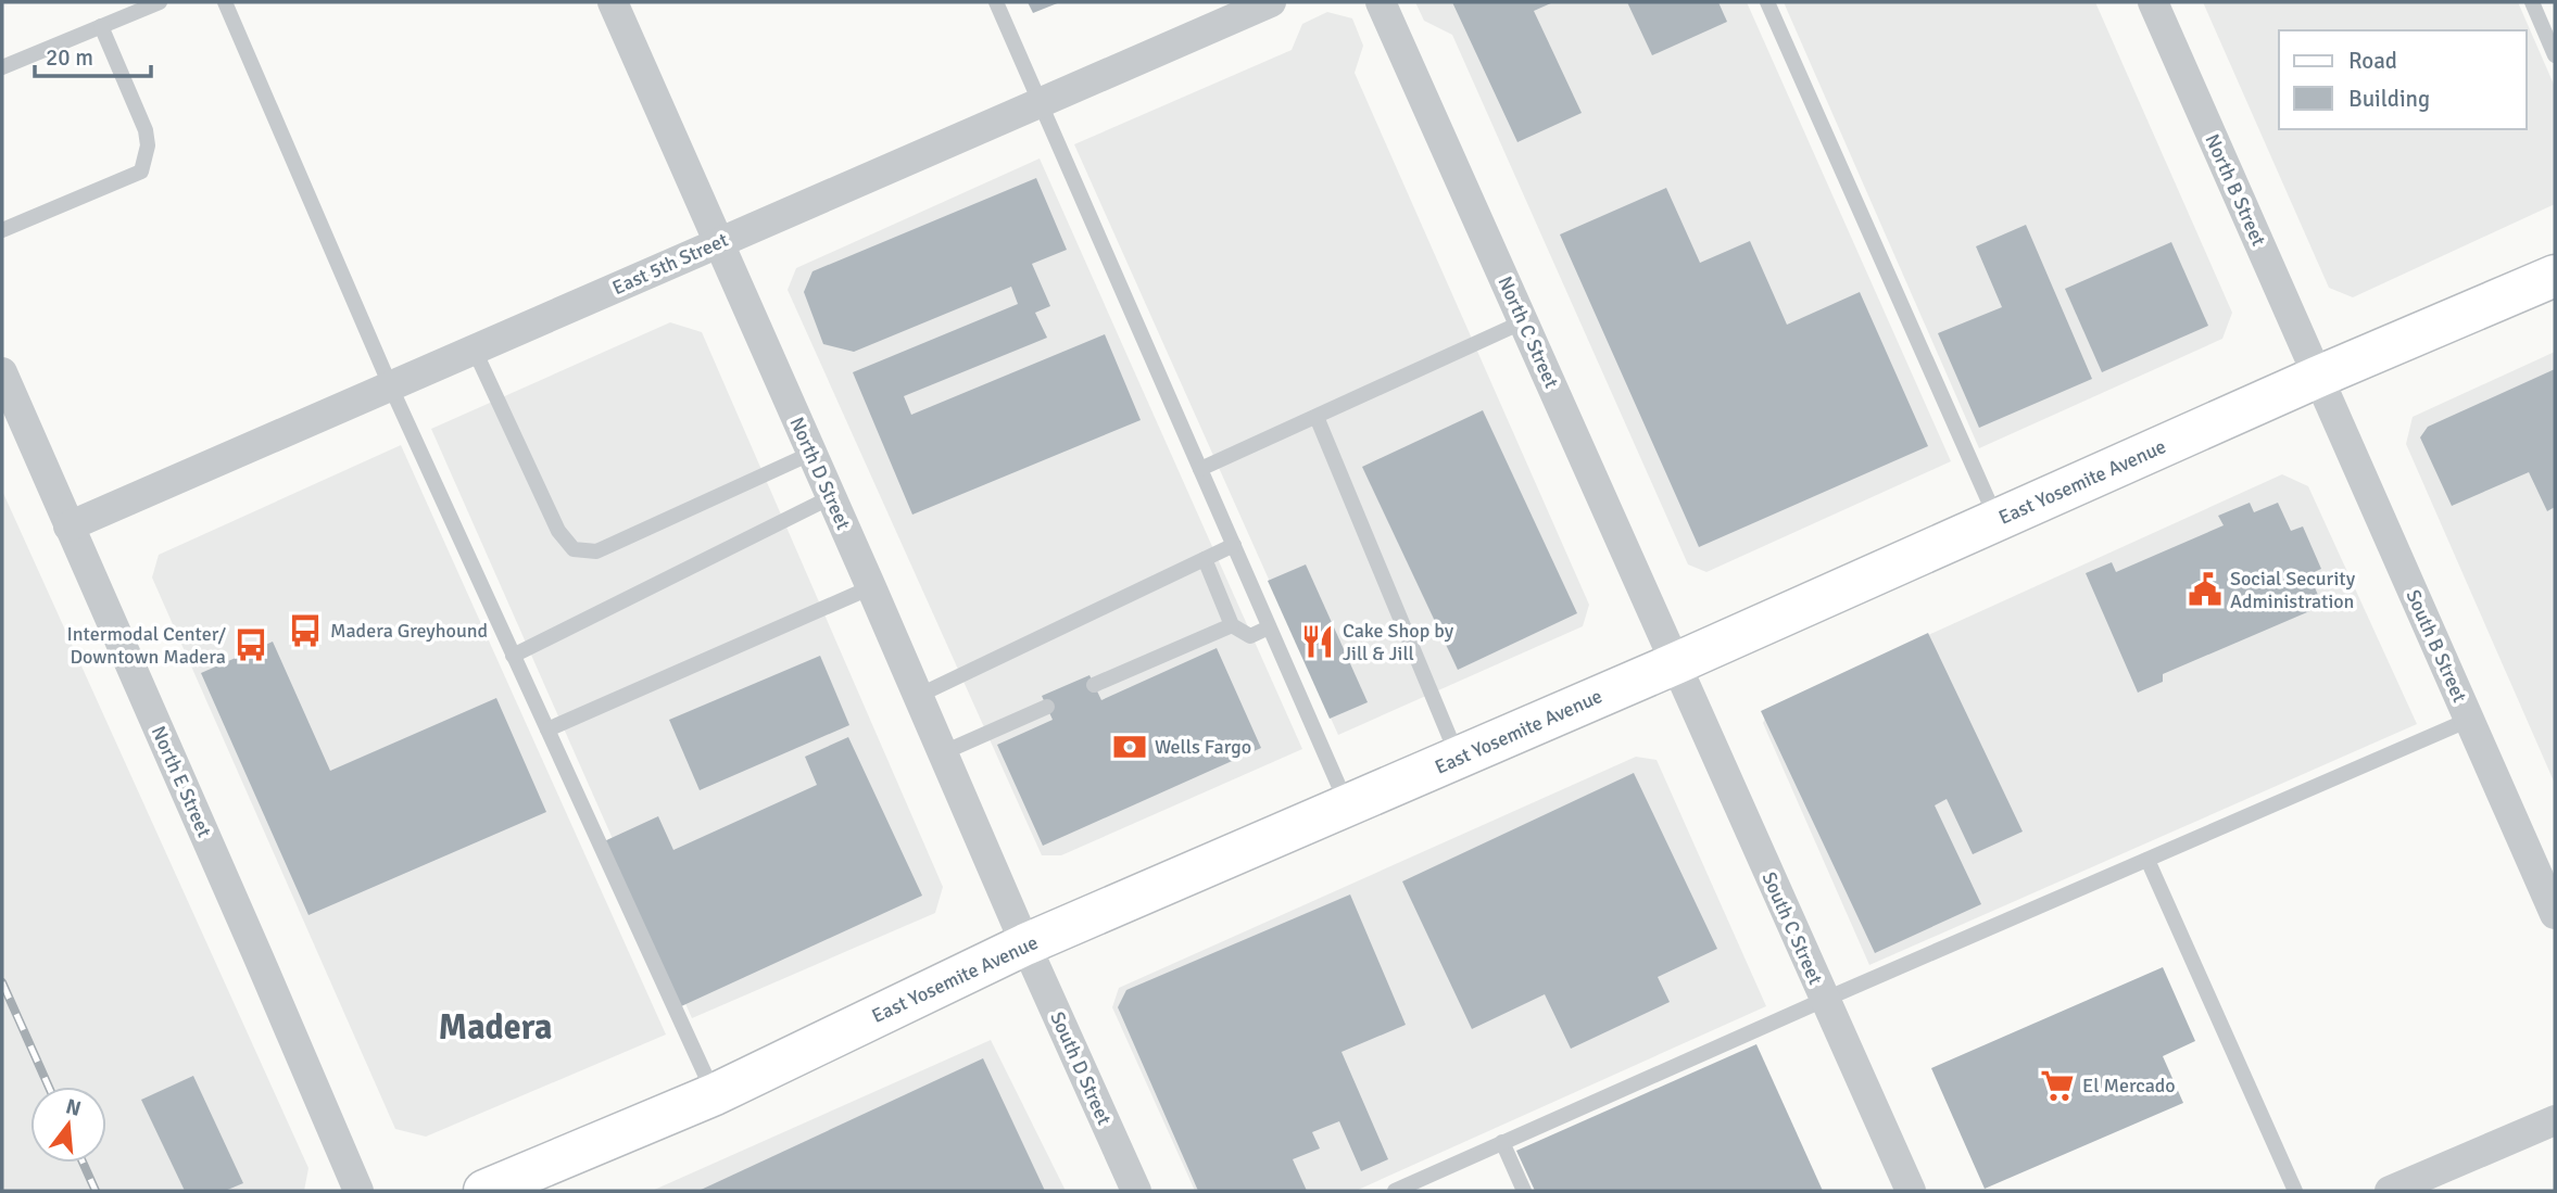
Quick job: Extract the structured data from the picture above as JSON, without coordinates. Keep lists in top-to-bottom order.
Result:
{
  "streets": {
    "main road": ["East Yosemite Avenue"],
    "street": [
      "North B Street",
      "East 5th Street",
      "North C Street",
      "North D Street",
      "South B Street",
      "North E Street",
      "South C Street",
      "South D Street"
    ]
  },
  "crossings": [
    ["North B Street", "East Yosemite Avenue"],
    ["North B Street", "South B Street"],
    ["East 5th Street", "North D Street"],
    ["East 5th Street", "North E Street"],
    ["North C Street", "East Yosemite Avenue"],
    ["North C Street", "South C Street"],
    ["North D Street", "East Yosemite Avenue"],
    ["North D Street", "South D Street"],
    ["East Yosemite Avenue", "South B Street"],
    ["East Yosemite Avenue", "South C Street"],
    ["East Yosemite Avenue", "South D Street"]
  ],
  "districts": ["Madera"],
  "places": {
    "public building": ["Social Security Administration"],
    "bus stop": ["Madera Greyhound", "Intermodal Center/ Downtown Madera"],
    "restaurant": ["Cake Shop by Jill & Jill"],
    "bank": ["Wells Fargo"],
    "supermarket": ["El Mercado"]
  },
  "legend": ["Road", "Building"],
  "scale_bar": "20 m",
  "north": "top"
}
